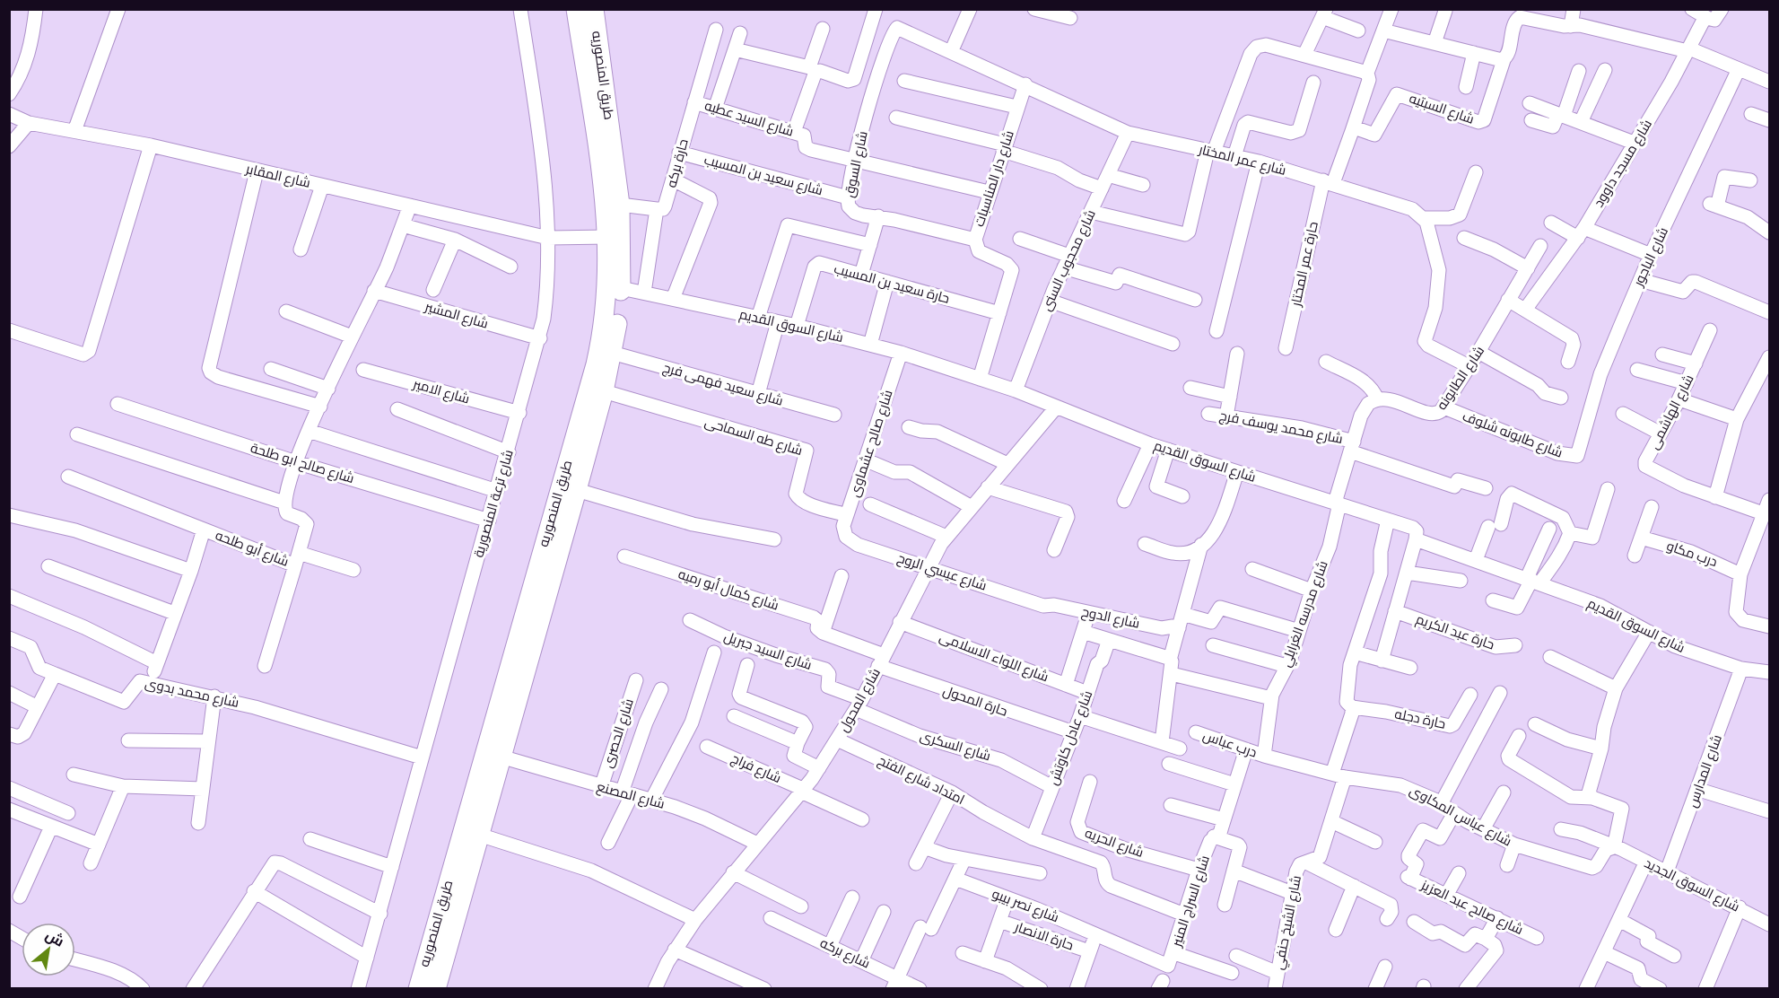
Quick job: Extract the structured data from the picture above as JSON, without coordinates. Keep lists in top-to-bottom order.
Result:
{
  "streets": {
    "main road": ["طريق المنصوريه"],
    "street": [
      "شارع السبتيه",
      "شارع السيد عطيه",
      "شارع عمر المختار",
      "حارة بركه",
      "شارع مسجد داوود",
      "شارع السوق",
      "شارع سعيد بن المسيب",
      "شارع المقابر",
      "شارع دار المناسبات",
      "شارع الباجور",
      "شارع محجوب السنى",
      "حارة عمر المختار",
      "حارة سعيد بن المسيب",
      "شارع المشير",
      "شارع السوق القديم",
      "شارع الطابونه",
      "شارع سعيد فهمى فرج",
      "شارع الامير",
      "شارع الهاشمى",
      "شارع محمد يوسف فرج",
      "شارع طابونه شلوف",
      "شارع طه السماحى",
      "شارع صالح عشماوى",
      "شارع صالح ابو طلحة",
      "شارع ترعة المنصورية",
      "شارع أبو طلحه",
      "درب مكاو",
      "شارع عيسي الروح",
      "شارع كمال أبو رميه",
      "شارع مدرسه الغرابلي",
      "شارع الدوح",
      "حارة عبد الكريم",
      "شارع السيد جبريل",
      "شارع اللواء الاسلامى",
      "شارع محمد بدوى",
      "شارع المحول",
      "حارة المحول",
      "حارة دجله",
      "شارع الحصرى",
      "شارع عادل كاوتش",
      "درب عباس",
      "شارع السكرى",
      "شارع فراج",
      "شارع المدارس",
      "امتداد شارع الفتح",
      "شارع المصنع",
      "شارع عباس المكاوى",
      "شارع الحريه",
      "شارع السوق الجديد",
      "شارع السراج المنير",
      "شارع نصر بيبو",
      "شارع صالح عبد العزيز",
      "شارع الشيخ حنفي",
      "حارة الانصار",
      "شارع بركه"
    ]
  },
  "crossings": [
    ["طريق المنصوريه", "شارع المقابر"],
    ["طريق المنصوريه", "شارع السوق القديم"],
    ["طريق المنصوريه", "شارع سعيد فهمى فرج"],
    ["طريق المنصوريه", "شارع طه السماحى"],
    ["طريق المنصوريه", "شارع المصنع"],
    ["شارع السيد عطيه", "حارة بركه"],
    ["شارع السيد عطيه", "شارع السوق"],
    ["شارع عمر المختار", "شارع السوق"],
    ["شارع عمر المختار", "شارع دار المناسبات"],
    ["شارع عمر المختار", "شارع محجوب السنى"],
    ["شارع عمر المختار", "حارة عمر المختار"],
    ["حارة بركه", "شارع سعيد بن المسيب"],
    ["حارة بركه", "شارع السوق القديم"],
    ["شارع السوق", "شارع سعيد بن المسيب"],
    ["شارع السوق", "شارع دار المناسبات"],
    ["شارع المقابر", "شارع ترعة المنصورية"],
    ["شارع دار المناسبات", "حارة سعيد بن المسيب"],
    ["شارع دار المناسبات", "شارع السوق القديم"],
    ["شارع الباجور", "شارع طابونه شلوف"],
    ["شارع محجوب السنى", "شارع السوق القديم"],
    ["حارة سعيد بن المسيب", "شارع السوق القديم"],
    ["شارع المشير", "شارع ترعة المنصورية"],
    ["شارع السوق القديم", "شارع صالح عشماوى"],
    ["شارع السوق القديم", "شارع مدرسه الغرابلي"],
    ["شارع السوق القديم", "شارع المحول"],
    ["شارع السوق القديم", "شارع المدارس"],
    ["شارع الطابونه", "شارع طابونه شلوف"],
    ["شارع الامير", "شارع ترعة المنصورية"],
    ["شارع طه السماحى", "شارع صالح عشماوى"],
    ["شارع صالح عشماوى", "شارع عيسي الروح"],
    ["شارع صالح ابو طلحة", "شارع ترعة المنصورية"],
    ["شارع ترعة المنصورية", "شارع محمد بدوى"],
    ["شارع أبو طلحه", "شارع محمد بدوى"],
    ["شارع عيسي الروح", "شارع الدوح"],
    ["شارع عيسي الروح", "شارع المحول"],
    ["شارع كمال أبو رميه", "شارع المحول"],
    ["شارع كمال أبو رميه", "حارة المحول"],
    ["شارع مدرسه الغرابلي", "درب عباس"],
    ["شارع مدرسه الغرابلي", "شارع عباس المكاوى"],
    ["شارع السيد جبريل", "شارع المحول"],
    ["شارع السيد جبريل", "شارع السكرى"],
    ["شارع اللواء الاسلامى", "شارع المحول"],
    ["شارع اللواء الاسلامى", "شارع عادل كاوتش"],
    ["شارع المحول", "حارة المحول"],
    ["شارع المحول", "شارع السكرى"],
    ["شارع المحول", "شارع فراج"],
    ["شارع المحول", "امتداد شارع الفتح"],
    ["شارع المحول", "شارع المصنع"],
    ["حارة المحول", "شارع عادل كاوتش"],
    ["حارة دجله", "شارع الشيخ حنفي"],
    ["شارع الحصرى", "شارع المصنع"],
    ["شارع عادل كاوتش", "شارع السكرى"],
    ["شارع عادل كاوتش", "امتداد شارع الفتح"],
    ["درب عباس", "شارع عباس المكاوى"],
    ["درب عباس", "شارع السراج المنير"],
    ["شارع المدارس", "شارع السوق الجديد"],
    ["امتداد شارع الفتح", "شارع السراج المنير"],
    ["شارع عباس المكاوى", "شارع السوق الجديد"],
    ["شارع عباس المكاوى", "شارع صالح عبد العزيز"],
    ["شارع عباس المكاوى", "شارع الشيخ حنفي"],
    ["شارع الحريه", "شارع السراج المنير"],
    ["شارع السراج المنير", "شارع نصر بيبو"]
  ],
  "north": "top right"
}
